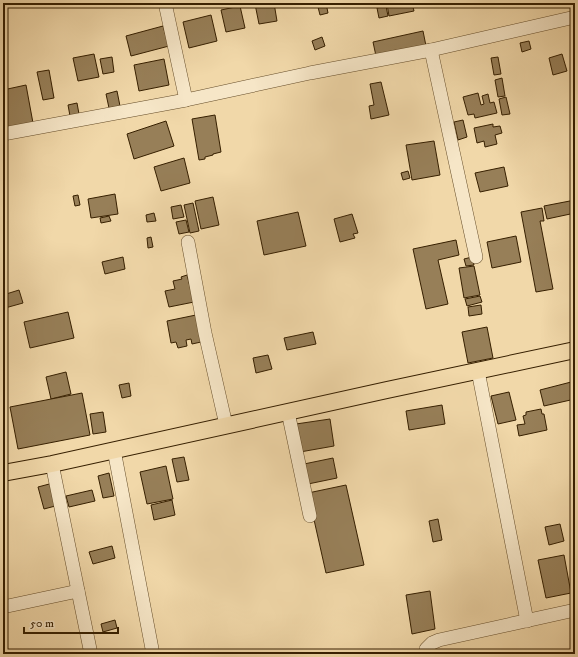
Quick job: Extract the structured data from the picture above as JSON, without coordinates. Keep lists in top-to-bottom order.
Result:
{
  "scale_bar": "50 m"
}
